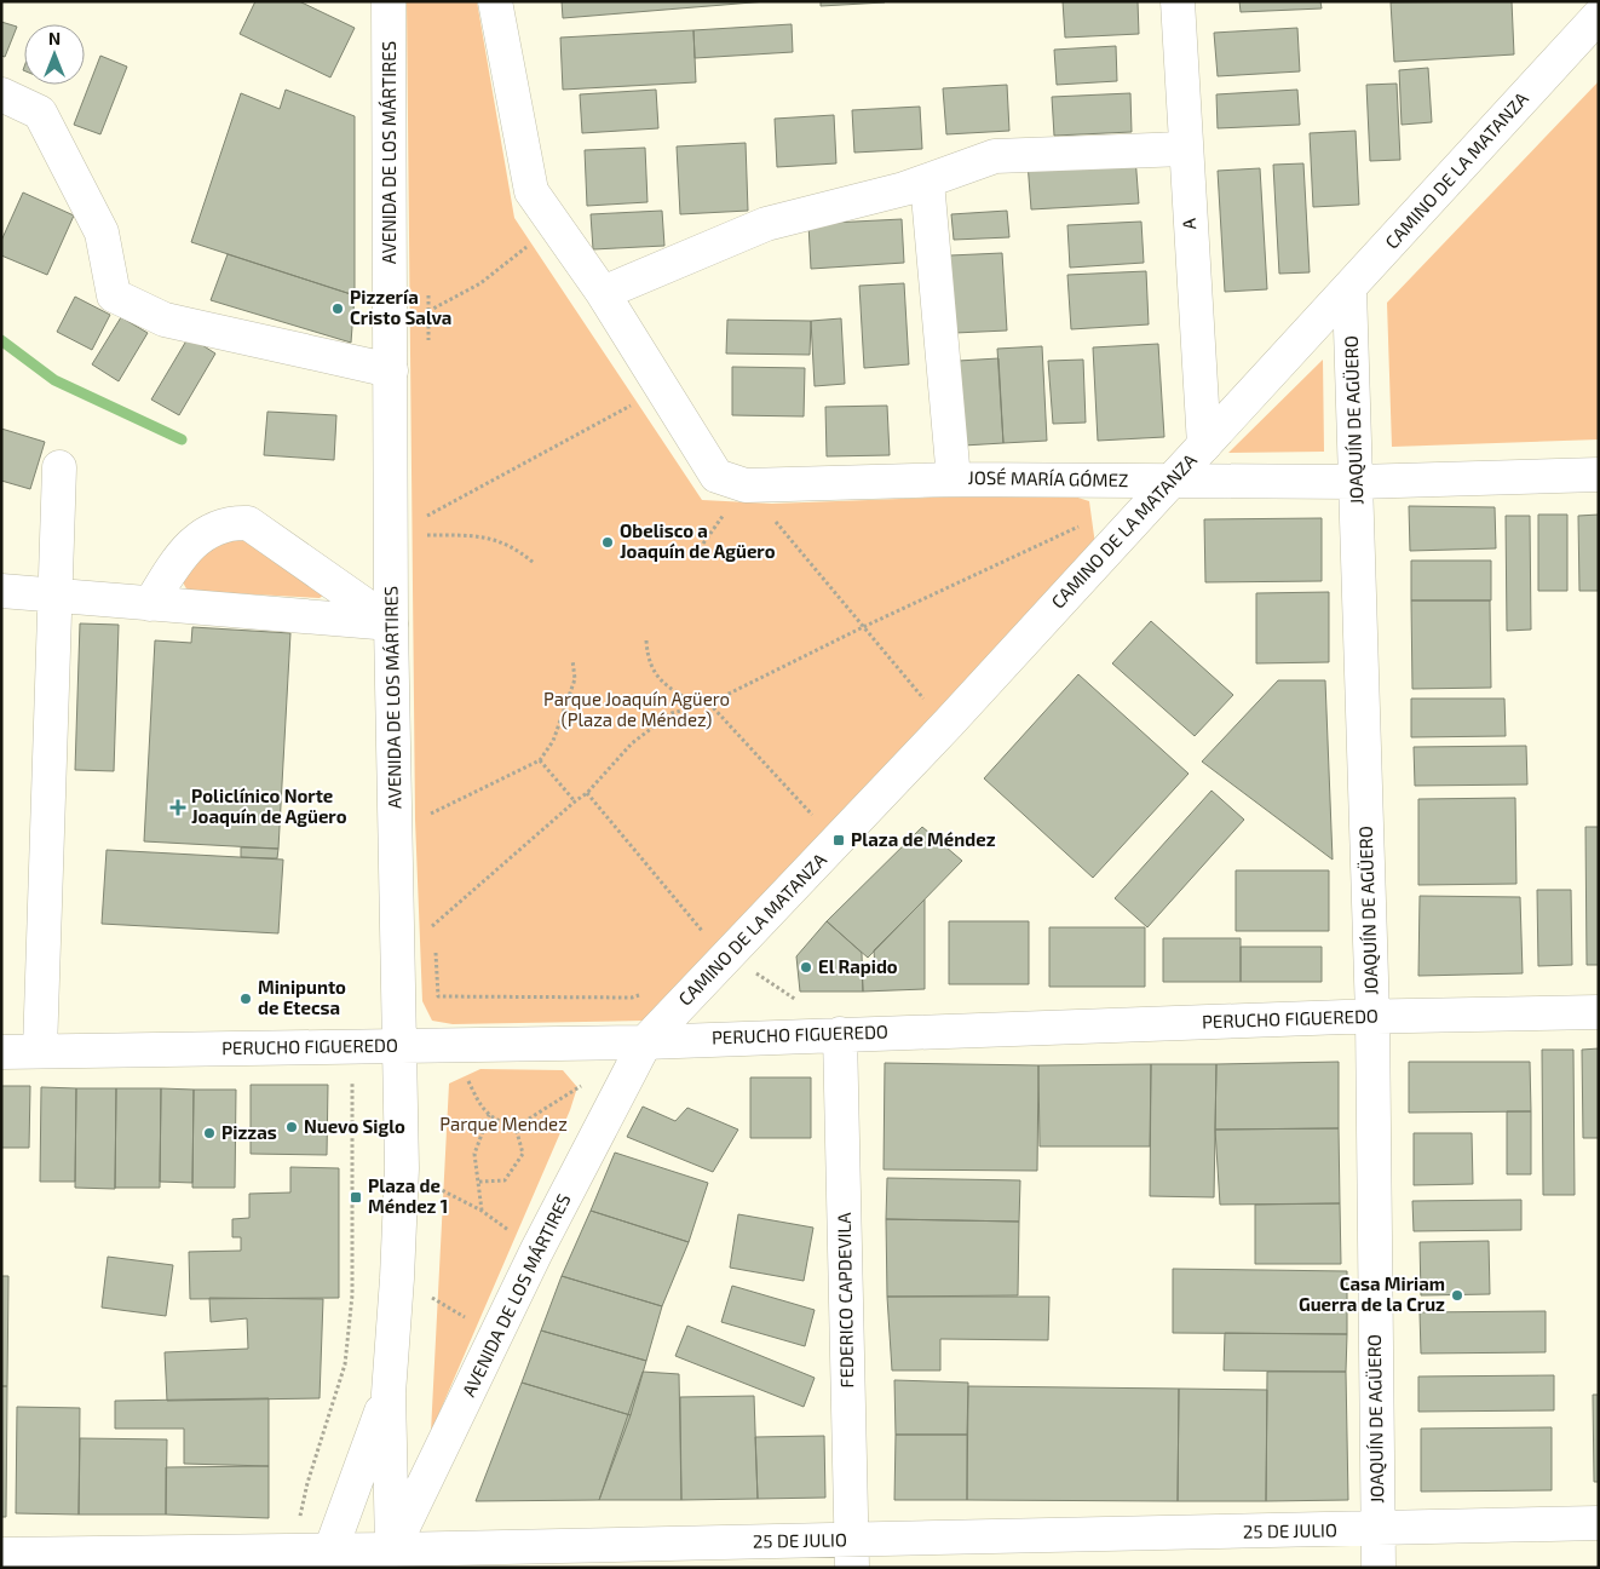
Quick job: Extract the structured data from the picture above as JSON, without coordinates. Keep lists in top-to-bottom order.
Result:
{
  "streets": {
    "street": [
      "AVENIDA DE LOS MÁRTIRES",
      "CAMINO DE LA MATANZA",
      "A",
      "JOAQUÍN DE AGÜERO",
      "JOSÉ MARÍA GÓMEZ",
      "PERUCHO FIGUEREDO",
      "FEDERICO CAPDEVILA",
      "25 DE JULIO"
    ]
  },
  "crossings": [
    ["AVENIDA DE LOS MÁRTIRES", "CAMINO DE LA MATANZA"],
    ["AVENIDA DE LOS MÁRTIRES", "PERUCHO FIGUEREDO"],
    ["AVENIDA DE LOS MÁRTIRES", "25 DE JULIO"],
    ["CAMINO DE LA MATANZA", "A"],
    ["CAMINO DE LA MATANZA", "JOAQUÍN DE AGÜERO"],
    ["CAMINO DE LA MATANZA", "JOSÉ MARÍA GÓMEZ"],
    ["CAMINO DE LA MATANZA", "PERUCHO FIGUEREDO"],
    ["JOAQUÍN DE AGÜERO", "JOSÉ MARÍA GÓMEZ"],
    ["JOAQUÍN DE AGÜERO", "PERUCHO FIGUEREDO"],
    ["JOAQUÍN DE AGÜERO", "25 DE JULIO"],
    ["PERUCHO FIGUEREDO", "FEDERICO CAPDEVILA"],
    ["FEDERICO CAPDEVILA", "25 DE JULIO"]
  ],
  "parks": ["Parque Joaquín Agüero (Plaza de Méndez)", "Parque Mendez"],
  "places": {
    "other": [
      "Pizzería Cristo Salva",
      "Obelisco a Joaquín de Agüero",
      "El Rapido",
      "Minipunto de Etecsa",
      "Nuevo Siglo",
      "Pizzas",
      "Casa Miriam Guerra de la Cruz"
    ],
    "health": ["Policlínico Norte Joaquín de Agüero"],
    "transit": ["Plaza de Méndez", "Plaza de Méndez 1"]
  },
  "north": "top"
}
